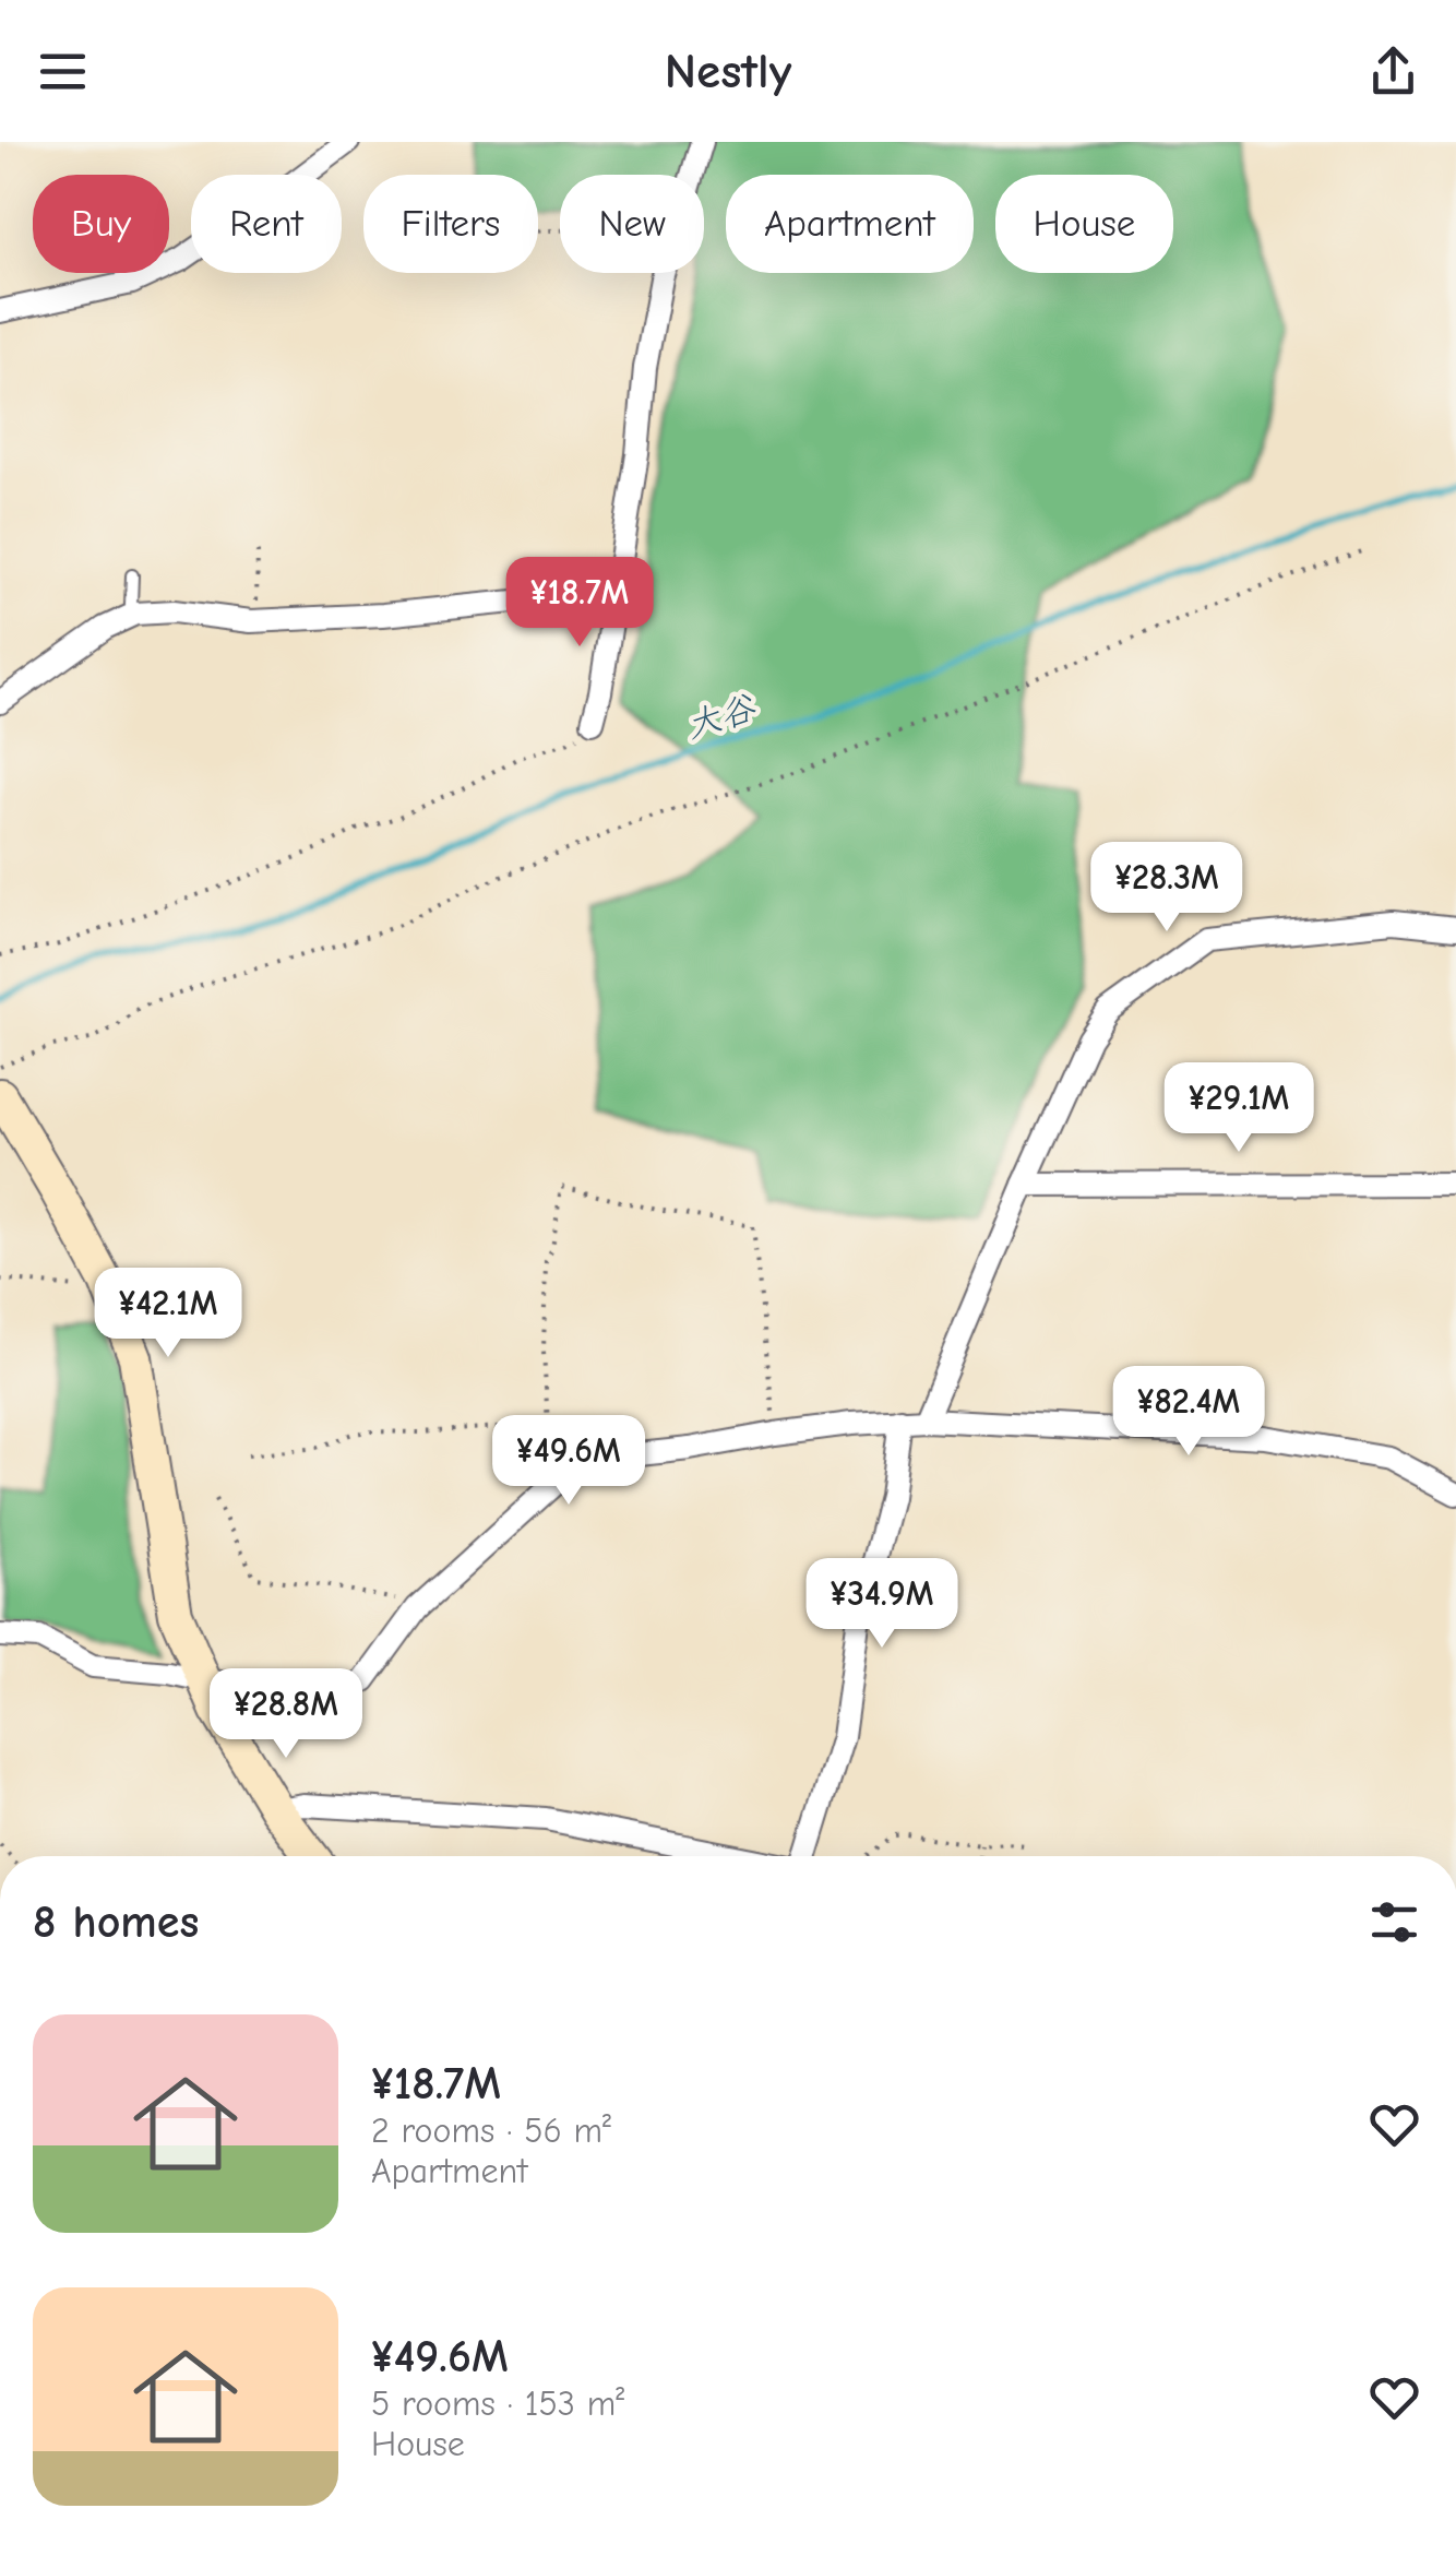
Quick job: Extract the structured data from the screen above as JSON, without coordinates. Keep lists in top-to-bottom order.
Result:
{
  "water": ["大谷"],
  "page": {
    "header": "Nestly",
    "chip": [
      "Buy",
      "Rent",
      "Filters",
      "New",
      "Apartment",
      "House"
    ],
    "price": [
      "¥18.7M",
      "¥28.3M",
      "¥29.1M",
      "¥42.1M",
      "¥82.4M",
      "¥49.6M",
      "¥34.9M",
      "¥28.8M"
    ],
    "heading": "8 homes",
    "list": [
      {
        "name": "¥18.7M",
        "note": "2 rooms · 56 m² · Apartment"
      },
      {
        "name": "¥49.6M",
        "note": "5 rooms · 153 m² · House"
      }
    ]
  }
}
